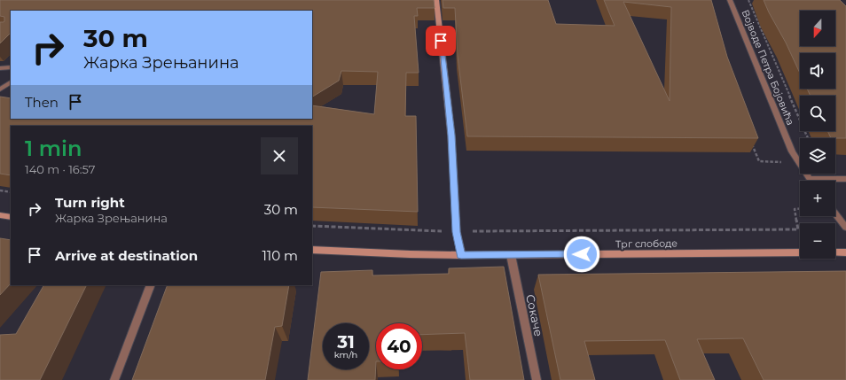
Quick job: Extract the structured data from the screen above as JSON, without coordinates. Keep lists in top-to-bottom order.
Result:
{
  "streets": {
    "street": ["Војводе Петра Бојовића", "Трг слободе", "Сокаче"]
  },
  "crossings": [
    ["Трг слободе", "Сокаче"]
  ],
  "north": "bottom",
  "page": {
    "map_buttons": ["+", "−"],
    "turn": ["30 m", "Жарка Зрењанина"],
    "then": "Then",
    "heading": ["1 min", "140 m · 16:57"],
    "list": [
      {
        "name": "Turn right",
        "note": "Жарка Зрењанина",
        "value": "30 m"
      },
      {
        "name": "Arrive at destination",
        "value": "110 m"
      }
    ],
    "speed": "31 km/h",
    "limit": "40"
  }
}
